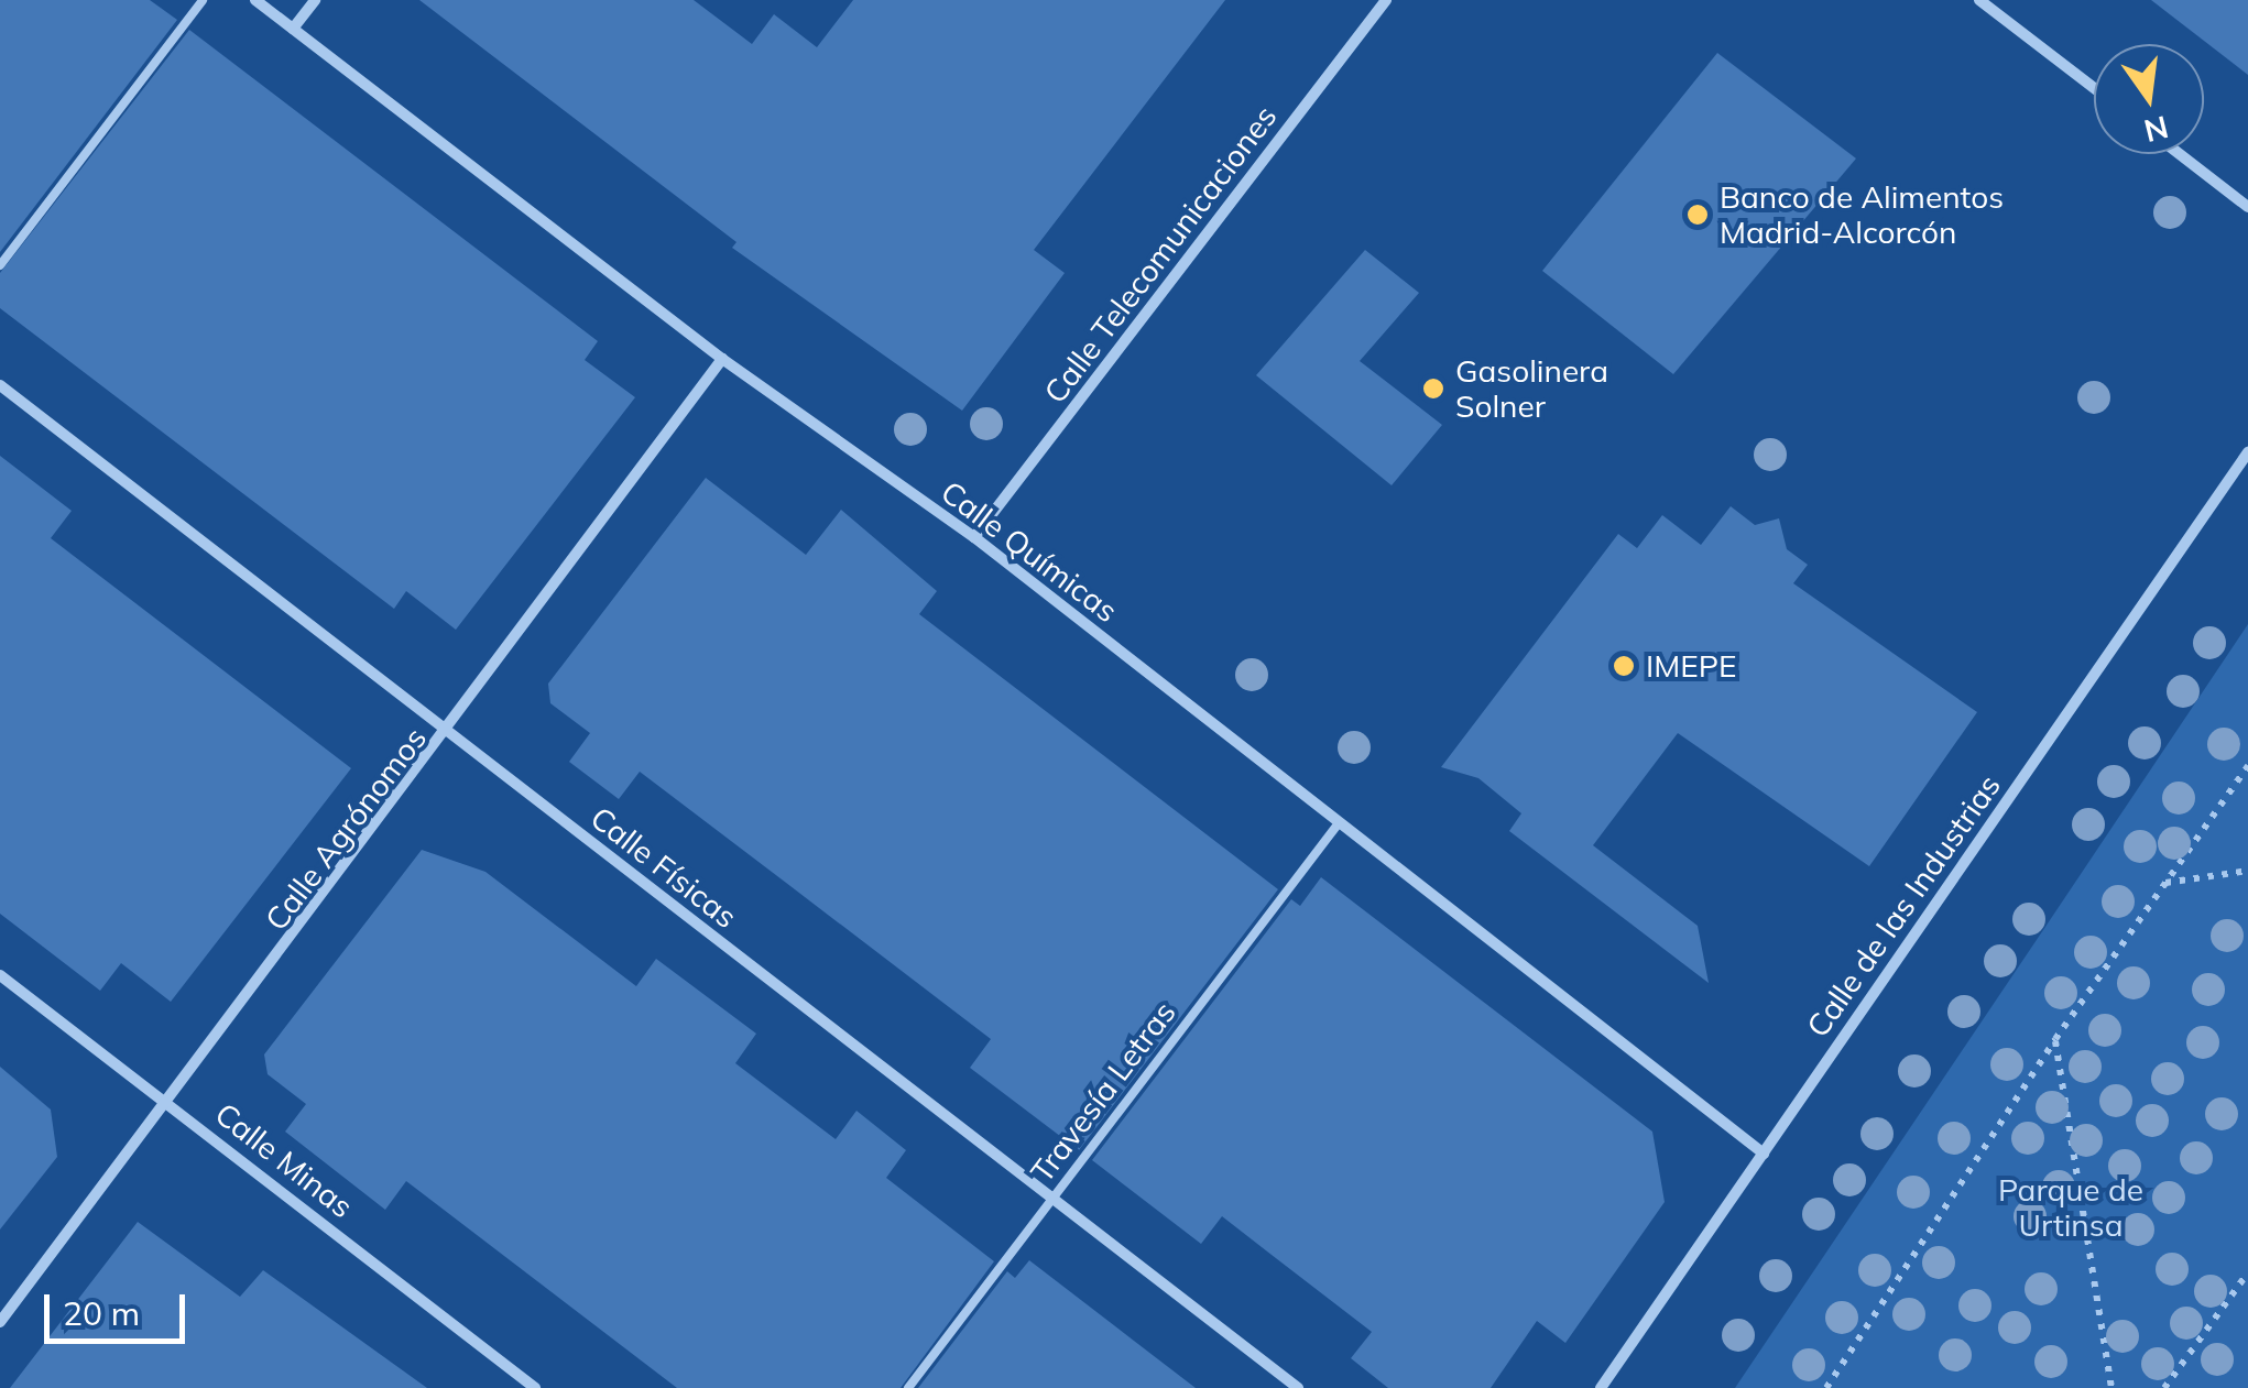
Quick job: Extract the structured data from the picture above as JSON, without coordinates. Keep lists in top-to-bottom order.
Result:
{
  "streets": {
    "street": [
      "Calle Telecomunicaciones",
      "Calle Químicas",
      "Calle Agrónomos",
      "Calle Físicas",
      "Calle de las Industrias",
      "Calle Minas"
    ],
    "lane": ["Travesía Letras"]
  },
  "crossings": [
    ["Calle Telecomunicaciones", "Calle Químicas"],
    ["Calle Químicas", "Calle Agrónomos"],
    ["Calle Químicas", "Calle de las Industrias"],
    ["Calle Químicas", "Travesía Letras"],
    ["Calle Agrónomos", "Calle Físicas"],
    ["Calle Agrónomos", "Calle Minas"],
    ["Calle Físicas", "Travesía Letras"]
  ],
  "parks": ["Parque de Urtinsa"],
  "places": ["Banco de Alimentos Madrid-Alcorcón", "Gasolinera Solner", "IMEPE"],
  "scale_bar": "20 m",
  "north": "bottom"
}
